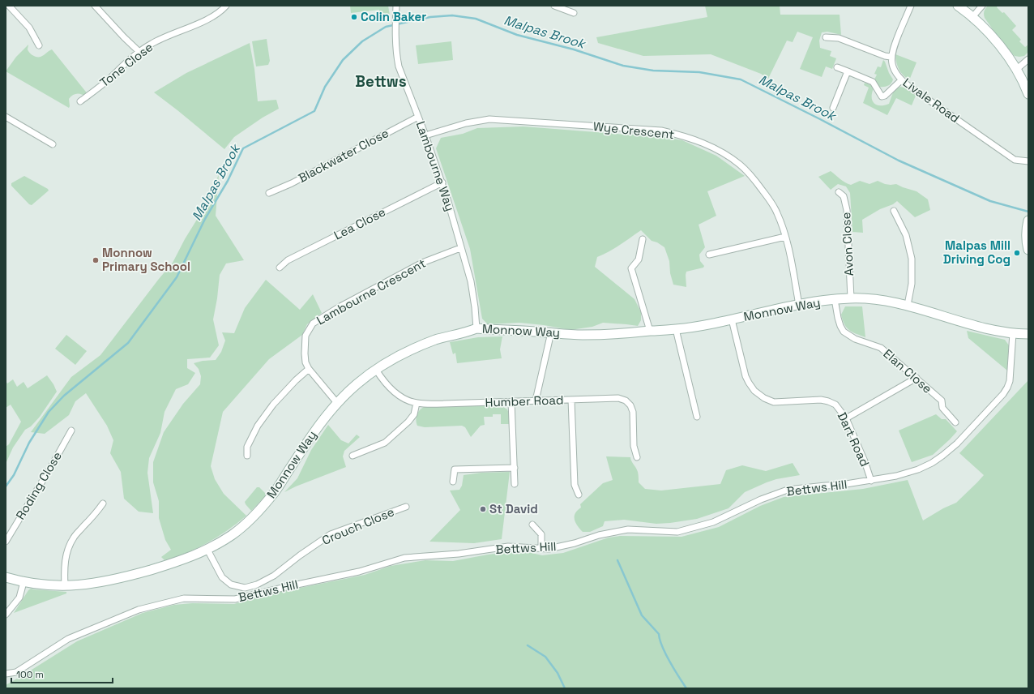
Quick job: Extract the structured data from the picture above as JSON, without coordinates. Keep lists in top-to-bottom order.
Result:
{
  "streets": {
    "street": [
      "Tone Close",
      "Livale Road",
      "Wye Crescent",
      "Blackwater Close",
      "Lambourne Way",
      "Lea Close",
      "Avon Close",
      "Lambourne Crescent",
      "Monnow Way",
      "Elan Close",
      "Humber Road",
      "Dart Road",
      "Roding Close",
      "Bettws Hill",
      "Crouch Close"
    ]
  },
  "crossings": [
    ["Wye Crescent", "Lambourne Way"],
    ["Wye Crescent", "Monnow Way"],
    ["Blackwater Close", "Lambourne Way"],
    ["Lambourne Way", "Lea Close"],
    ["Lambourne Way", "Lambourne Crescent"],
    ["Lambourne Way", "Monnow Way"],
    ["Avon Close", "Monnow Way"],
    ["Lambourne Crescent", "Monnow Way"],
    ["Monnow Way", "Elan Close"],
    ["Monnow Way", "Humber Road"],
    ["Monnow Way", "Dart Road"],
    ["Monnow Way", "Bettws Hill"],
    ["Monnow Way", "Crouch Close"],
    ["Dart Road", "Bettws Hill"]
  ],
  "districts": ["Bettws"],
  "water": ["Malpas Brook"],
  "places": [
    "Colin Baker",
    "Malpas Mill Driving Cog",
    "Monnow Primary School",
    "St David"
  ],
  "scale_bar": "100 m"
}
